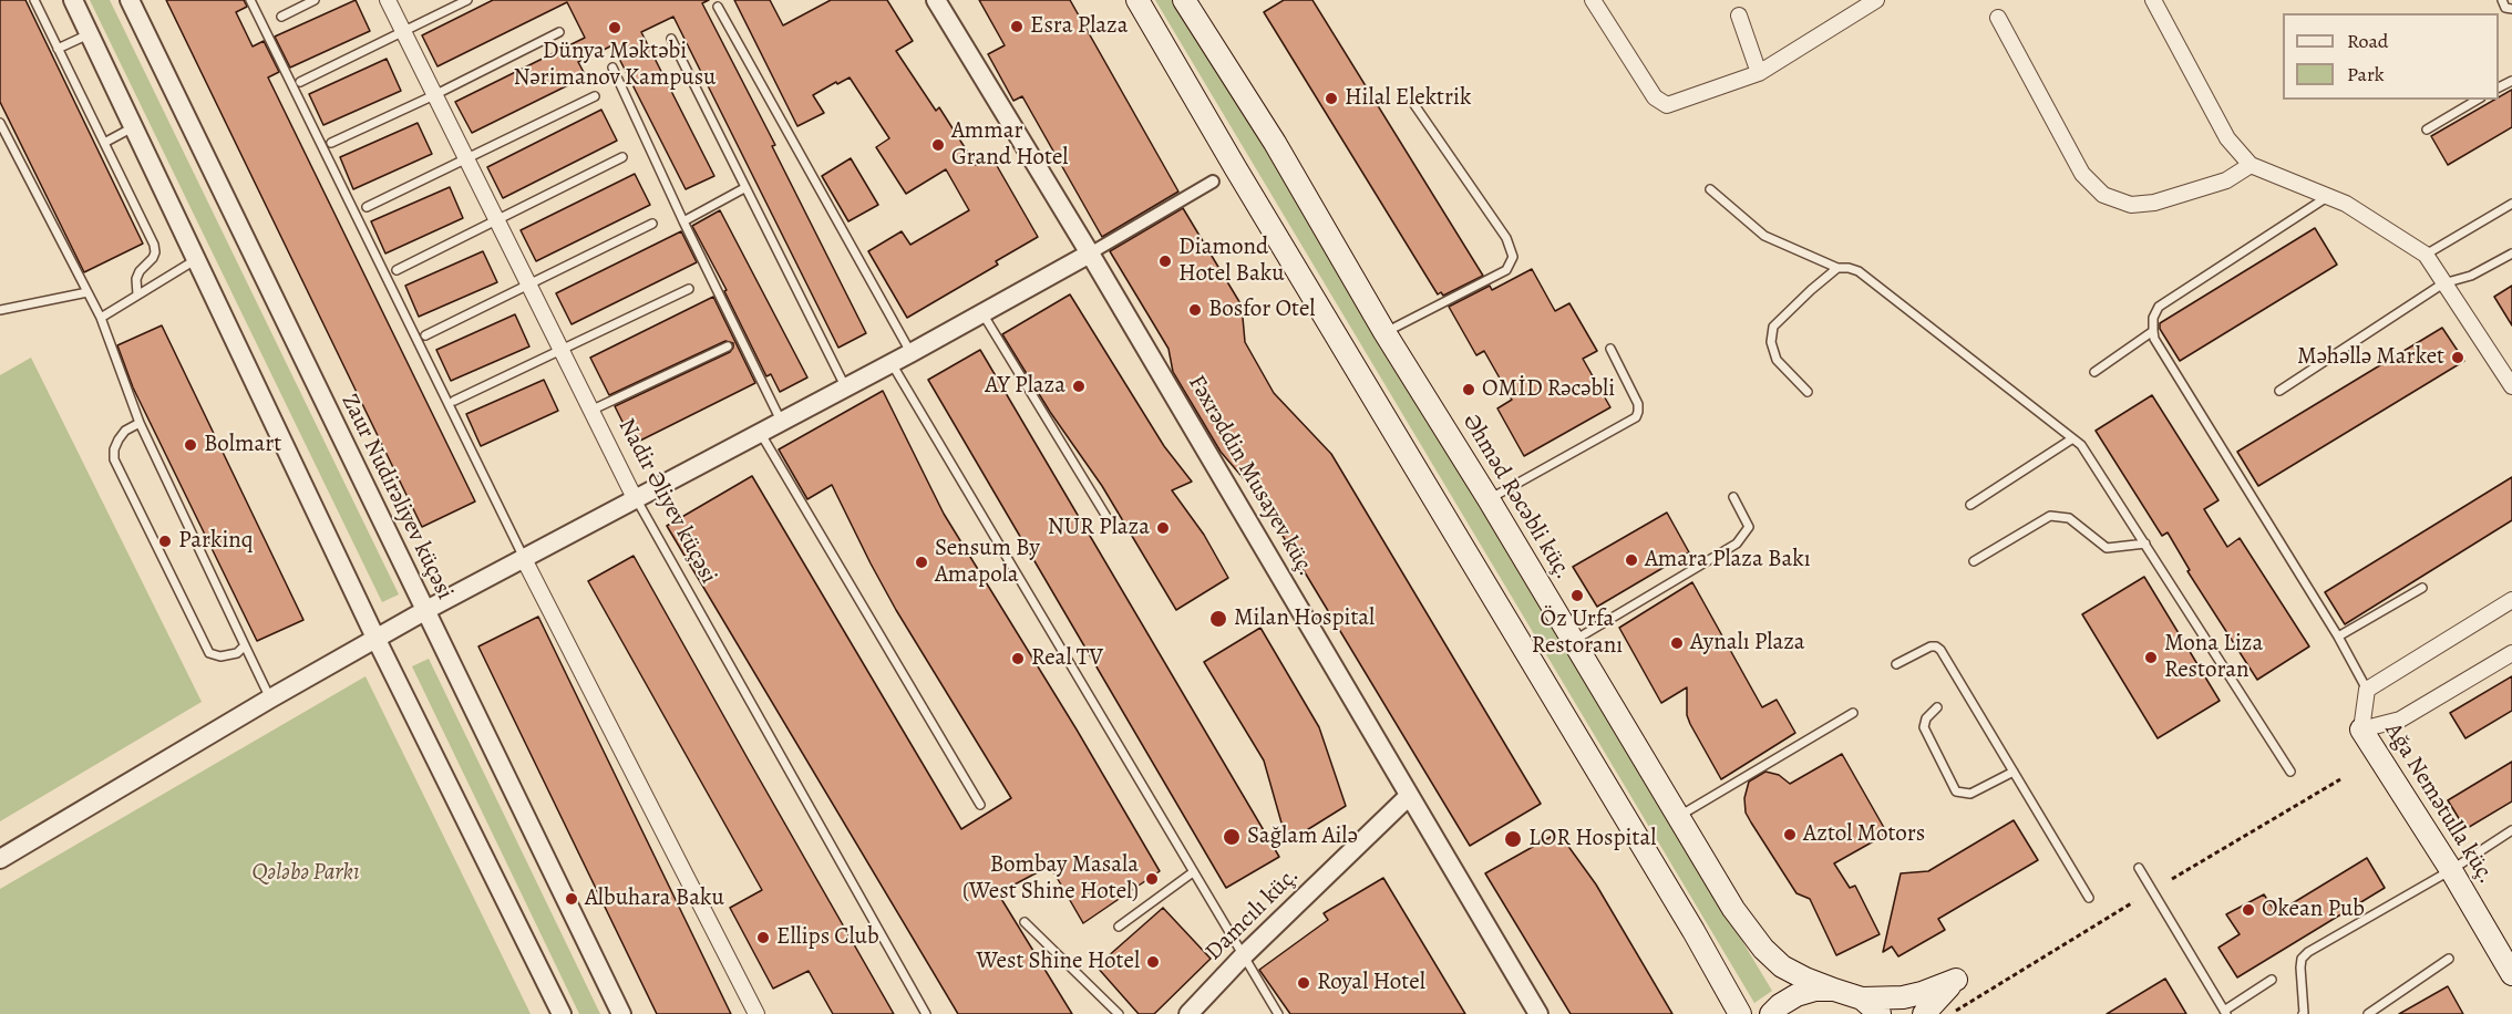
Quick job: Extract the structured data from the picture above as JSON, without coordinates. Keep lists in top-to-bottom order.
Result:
{
  "streets": {
    "main road": ["Əhməd Rəcəbli küç.", "Ağa Nemətulla küç."],
    "street": [
      "Fəxrəddin Musayev küç.",
      "Zaur Nudirəliyev küçəsi",
      "Nadir Əliyev küçəsi",
      "Damcılı küç."
    ]
  },
  "crossings": [
    ["Fəxrəddin Musayev küç.", "Damcılı küç."]
  ],
  "parks": ["Qələbə Parkı"],
  "places": [
    "Esra Plaza",
    "Dünya Məktəbi Nərimanov Kampusu",
    "Hilal Elektrik",
    "Ammar Grand Hotel",
    "Diamond Hotel Baku",
    "Bosfor Otel",
    "Məhəllə Market",
    "AY Plaza",
    "OMİD Rəcəbli",
    "Bolmart",
    "NUR Plaza",
    "Parkinq",
    "Amara Plaza Bakı",
    "Sensum By Amapola",
    "Öz Urfa Restoranı",
    "Milan Hospital",
    "Aynalı Plaza",
    "Mona Liza Restoran",
    "Real TV",
    "Aztol Motors",
    "Sağlam Ailə",
    "LOR Hospital",
    "Bombay Masala (West Shine Hotel)",
    "Albuhara Baku",
    "Okean Pub",
    "Ellips Club",
    "West Shine Hotel",
    "Royal Hotel"
  ],
  "legend": ["Road", "Park"]
}
